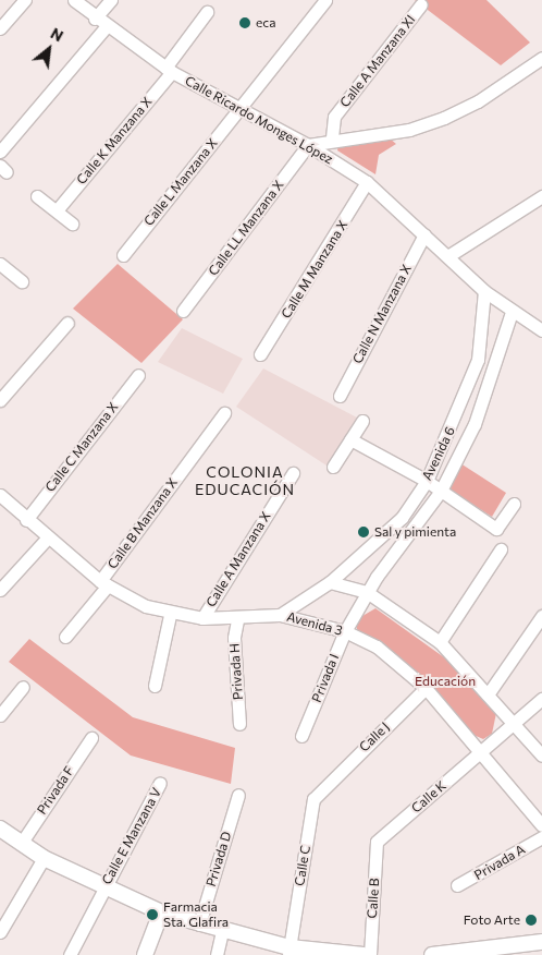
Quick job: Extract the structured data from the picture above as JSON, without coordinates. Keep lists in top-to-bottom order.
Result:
{
  "streets": {
    "street": [
      "Calle A Manzana XI",
      "Calle Ricardo Monges López",
      "Calle K Manzana X",
      "Calle L Manzana X",
      "Calle LL Manzana X",
      "Calle M Manzana X",
      "Calle N Manzana X",
      "Calle C Manzana X",
      "Avenida 6",
      "Calle B Manzana X",
      "Calle A Manzana X",
      "Avenida 3",
      "Privada H",
      "Privada I",
      "Calle J",
      "Privada F",
      "Calle K",
      "Calle E Manzana V",
      "Privada D",
      "Privada A",
      "Calle C",
      "Calle B"
    ]
  },
  "crossings": [
    ["Calle Ricardo Monges López", "Calle K Manzana X"],
    ["Calle Ricardo Monges López", "Calle L Manzana X"],
    ["Calle Ricardo Monges López", "Calle LL Manzana X"],
    ["Calle Ricardo Monges López", "Calle M Manzana X"],
    ["Calle Ricardo Monges López", "Calle N Manzana X"],
    ["Calle Ricardo Monges López", "Avenida 6"],
    ["Avenida 6", "Avenida 3"],
    ["Avenida 6", "Privada I"],
    ["Avenida 3", "Privada I"],
    ["Avenida 3", "Calle J"],
    ["Avenida 3", "Calle K"],
    ["Calle J", "Calle C"],
    ["Calle K", "Calle B"]
  ],
  "districts": ["COLONIA EDUCACIÓN"],
  "parks": ["Educación"],
  "places": [
    "eca",
    "Sal y pimienta",
    "Farmacia Sta. Glafira",
    "Foto Arte"
  ],
  "north": "top right"
}
